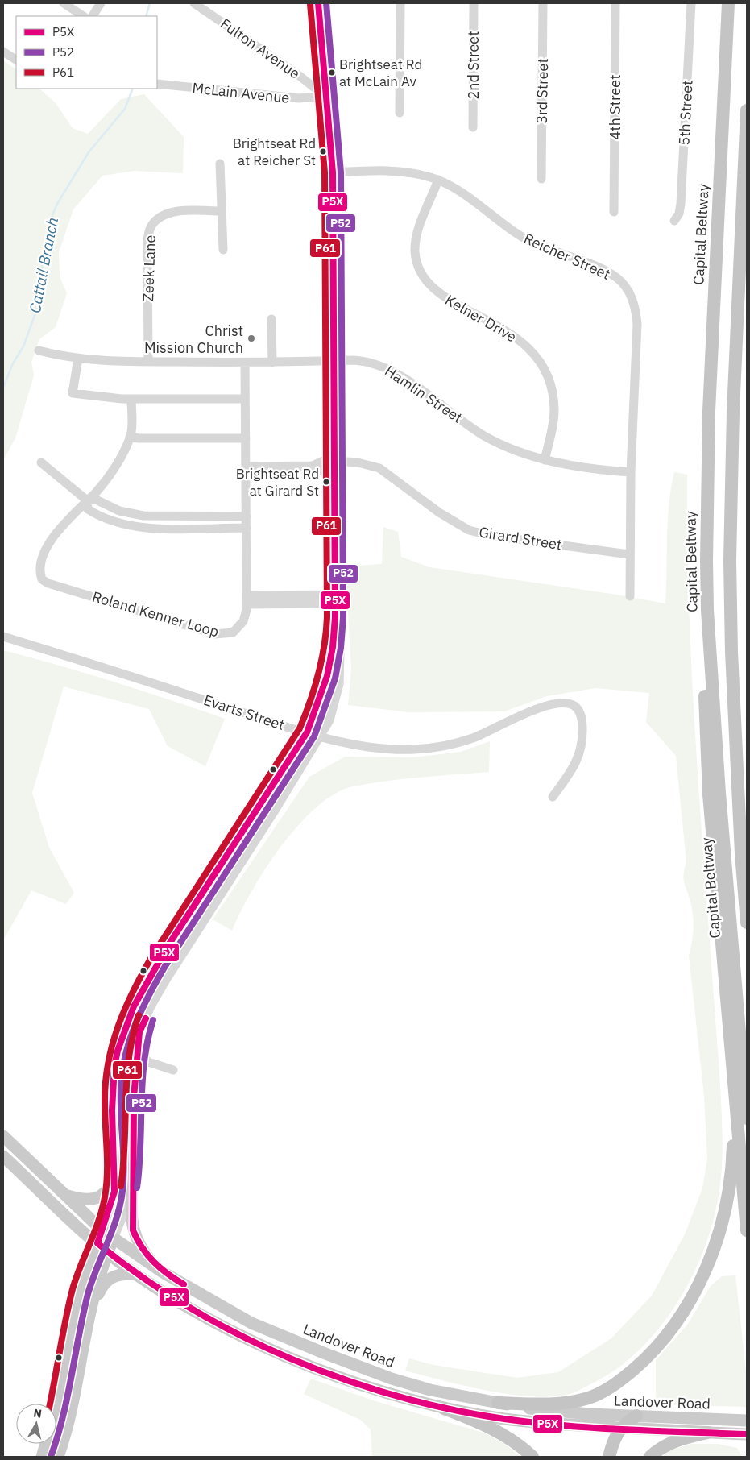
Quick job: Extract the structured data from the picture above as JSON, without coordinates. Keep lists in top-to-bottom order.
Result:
{
  "streets": {
    "highway": ["Capital Beltway"],
    "main road": ["Landover Road"],
    "street": [
      "Fulton Avenue",
      "2nd Street",
      "3rd Street",
      "McLain Avenue",
      "4th Street",
      "5th Street",
      "Reicher Street",
      "Zeek Lane",
      "Kelner Drive",
      "Hamlin Street",
      "Girard Street",
      "Roland Kenner Loop",
      "Evarts Street"
    ]
  },
  "crossings": [
    ["Fulton Avenue", "McLain Avenue"],
    ["Reicher Street", "Kelner Drive"],
    ["Reicher Street", "Hamlin Street"],
    ["Reicher Street", "Girard Street"],
    ["Zeek Lane", "Hamlin Street"],
    ["Kelner Drive", "Hamlin Street"],
    ["Hamlin Street", "Roland Kenner Loop"]
  ],
  "water": ["Cattail Branch"],
  "places": [
    "Brightseat Rd at McLain Av",
    "Brightseat Rd at Reicher St",
    "Christ Mission Church",
    "Brightseat Rd at Girard St"
  ],
  "lines": ["transit line P5X", "transit line P52", "transit line P61"],
  "legend": ["P5X", "P52", "P61"],
  "north": "top"
}
